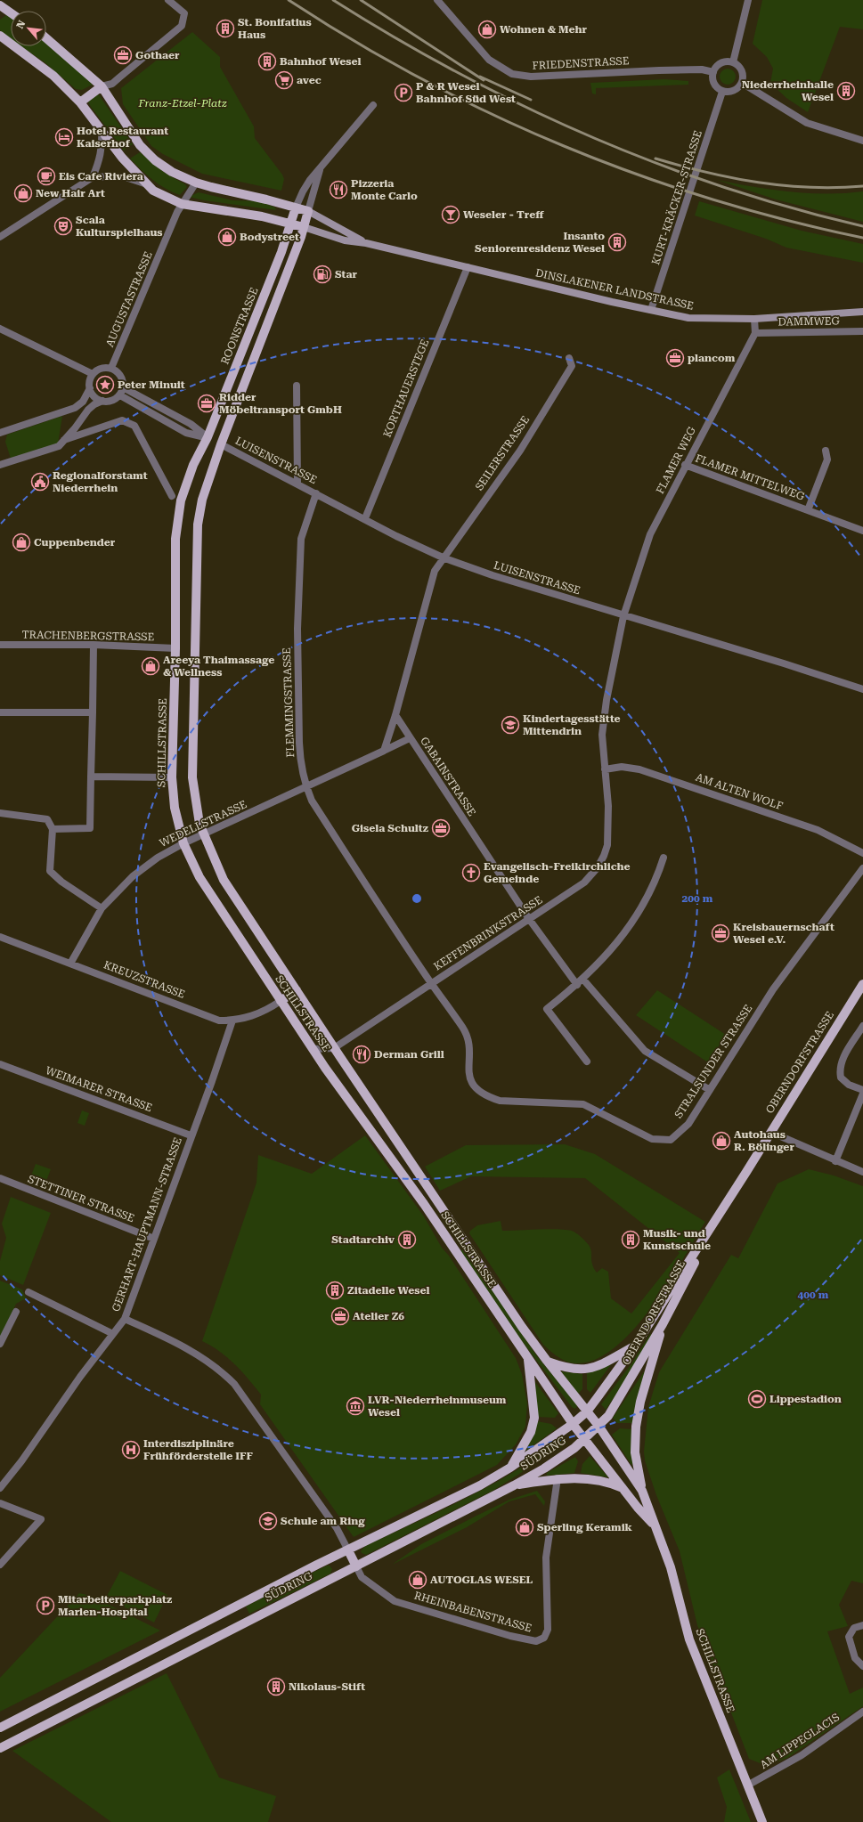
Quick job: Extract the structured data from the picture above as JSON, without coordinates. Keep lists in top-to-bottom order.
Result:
{
  "streets": {
    "main road": [
      "DINSLAKENER LANDSTRASSE",
      "ROONSTRASSE",
      "SCHILLSTRASSE",
      "OBERNDORFSTRASSE",
      "SÜDRING"
    ],
    "street": [
      "FRIEDENSTRASSE",
      "KURT-KRÄCKER-STRASSE",
      "AUGUSTASTRASSE",
      "DAMMWEG",
      "KORTHAUERSTEGE",
      "SEILERSTRASSE",
      "LUISENSTRASSE",
      "FLAMER WEG",
      "FLAMER MITTELWEG",
      "TRACHENBERGSTRASSE",
      "FLEMMINGSTRASSE",
      "GABAINSTRASSE",
      "AM ALTEN WOLF",
      "WEDELLSTRASSE",
      "KEFFENBRINKSTRASSE",
      "KREUZSTRASSE",
      "STRALSUNDER STRASSE",
      "WEIMARER STRASSE",
      "STETTINER STRASSE",
      "GERHART-HAUPTMANN-STRASSE",
      "RHEINBABENSTRASSE",
      "AM LIPPEGLACIS"
    ]
  },
  "crossings": [
    ["FRIEDENSTRASSE", "KURT-KRÄCKER-STRASSE"],
    ["KURT-KRÄCKER-STRASSE", "DINSLAKENER LANDSTRASSE"],
    ["DINSLAKENER LANDSTRASSE", "KORTHAUERSTEGE"],
    ["DINSLAKENER LANDSTRASSE", "SCHILLSTRASSE"],
    ["DAMMWEG", "FLAMER WEG"],
    ["ROONSTRASSE", "SCHILLSTRASSE"],
    ["KORTHAUERSTEGE", "LUISENSTRASSE"],
    ["SEILERSTRASSE", "LUISENSTRASSE"],
    ["LUISENSTRASSE", "FLAMER WEG"],
    ["LUISENSTRASSE", "FLEMMINGSTRASSE"],
    ["LUISENSTRASSE", "SCHILLSTRASSE"],
    ["LUISENSTRASSE", "KEFFENBRINKSTRASSE"],
    ["FLAMER WEG", "FLAMER MITTELWEG"],
    ["FLAMER WEG", "KEFFENBRINKSTRASSE"],
    ["TRACHENBERGSTRASSE", "SCHILLSTRASSE"],
    ["FLEMMINGSTRASSE", "WEDELLSTRASSE"],
    ["FLEMMINGSTRASSE", "KEFFENBRINKSTRASSE"],
    ["FLEMMINGSTRASSE", "STRALSUNDER STRASSE"],
    ["SCHILLSTRASSE", "WEDELLSTRASSE"],
    ["SCHILLSTRASSE", "KEFFENBRINKSTRASSE"],
    ["SCHILLSTRASSE", "KREUZSTRASSE"],
    ["SCHILLSTRASSE", "OBERNDORFSTRASSE"],
    ["SCHILLSTRASSE", "SÜDRING"],
    ["SCHILLSTRASSE", "AM LIPPEGLACIS"],
    ["GABAINSTRASSE", "WEDELLSTRASSE"],
    ["GABAINSTRASSE", "KEFFENBRINKSTRASSE"],
    ["AM ALTEN WOLF", "KEFFENBRINKSTRASSE"],
    ["WEDELLSTRASSE", "KREUZSTRASSE"],
    ["KEFFENBRINKSTRASSE", "STRALSUNDER STRASSE"],
    ["KREUZSTRASSE", "GERHART-HAUPTMANN-STRASSE"],
    ["OBERNDORFSTRASSE", "SÜDRING"],
    ["WEIMARER STRASSE", "GERHART-HAUPTMANN-STRASSE"],
    ["STETTINER STRASSE", "GERHART-HAUPTMANN-STRASSE"],
    ["SÜDRING", "RHEINBABENSTRASSE"]
  ],
  "parks": ["Franz-Etzel-Platz"],
  "places": {
    "building": [
      "St. Bonifatius Haus",
      "Bahnhof Wesel",
      "Niederrheinhalle Wesel",
      "Insanto Seniorenresidenz Wesel",
      "Stadtarchiv",
      "Musik- und Kunstschule",
      "Zitadelle Wesel",
      "Nikolaus-Stift"
    ],
    "shop": [
      "Wohnen & Mehr",
      "New Hair Art",
      "Bodystreet",
      "Cuppenbender",
      "Areeya Thaimassage & Wellness",
      "Autohaus R. Bölinger",
      "Sperling Keramik",
      "AUTOGLAS WESEL"
    ],
    "office": [
      "Gothaer",
      "plancom",
      "Ridder Möbeltransport GmbH",
      "Gisela Schultz",
      "Kreisbauernschaft Wesel e.V.",
      "Atelier Z6"
    ],
    "supermarket": ["avec"],
    "parking": ["P & R Wesel Bahnhof Süd West", "Mitarbeiterparkplatz Marien-Hospital"],
    "hotel": ["Hotel Restaurant Kaiserhof"],
    "cafe": ["Eis Cafe Riviera"],
    "restaurant": ["Pizzeria Monte Carlo", "Derman Grill"],
    "bar": ["Weseler - Treff"],
    "theatre": ["Scala Kulturspielhaus"],
    "fuel station": ["Star"],
    "place": ["Peter Minuit"],
    "public building": ["Regionalforstamt Niederrhein"],
    "school or university": ["Kindertagesstätte Mittendrin", "Schule am Ring"],
    "church": ["Evangelisch-Freikirchliche Gemeinde"],
    "sports": ["Lippestadion"],
    "museum": ["LVR-Niederrheinmuseum Wesel"],
    "hospital": ["Interdisziplinäre Frühförderstelle IFF"]
  },
  "north": "top left",
  "rings": ["200 m", "400 m"]
}
